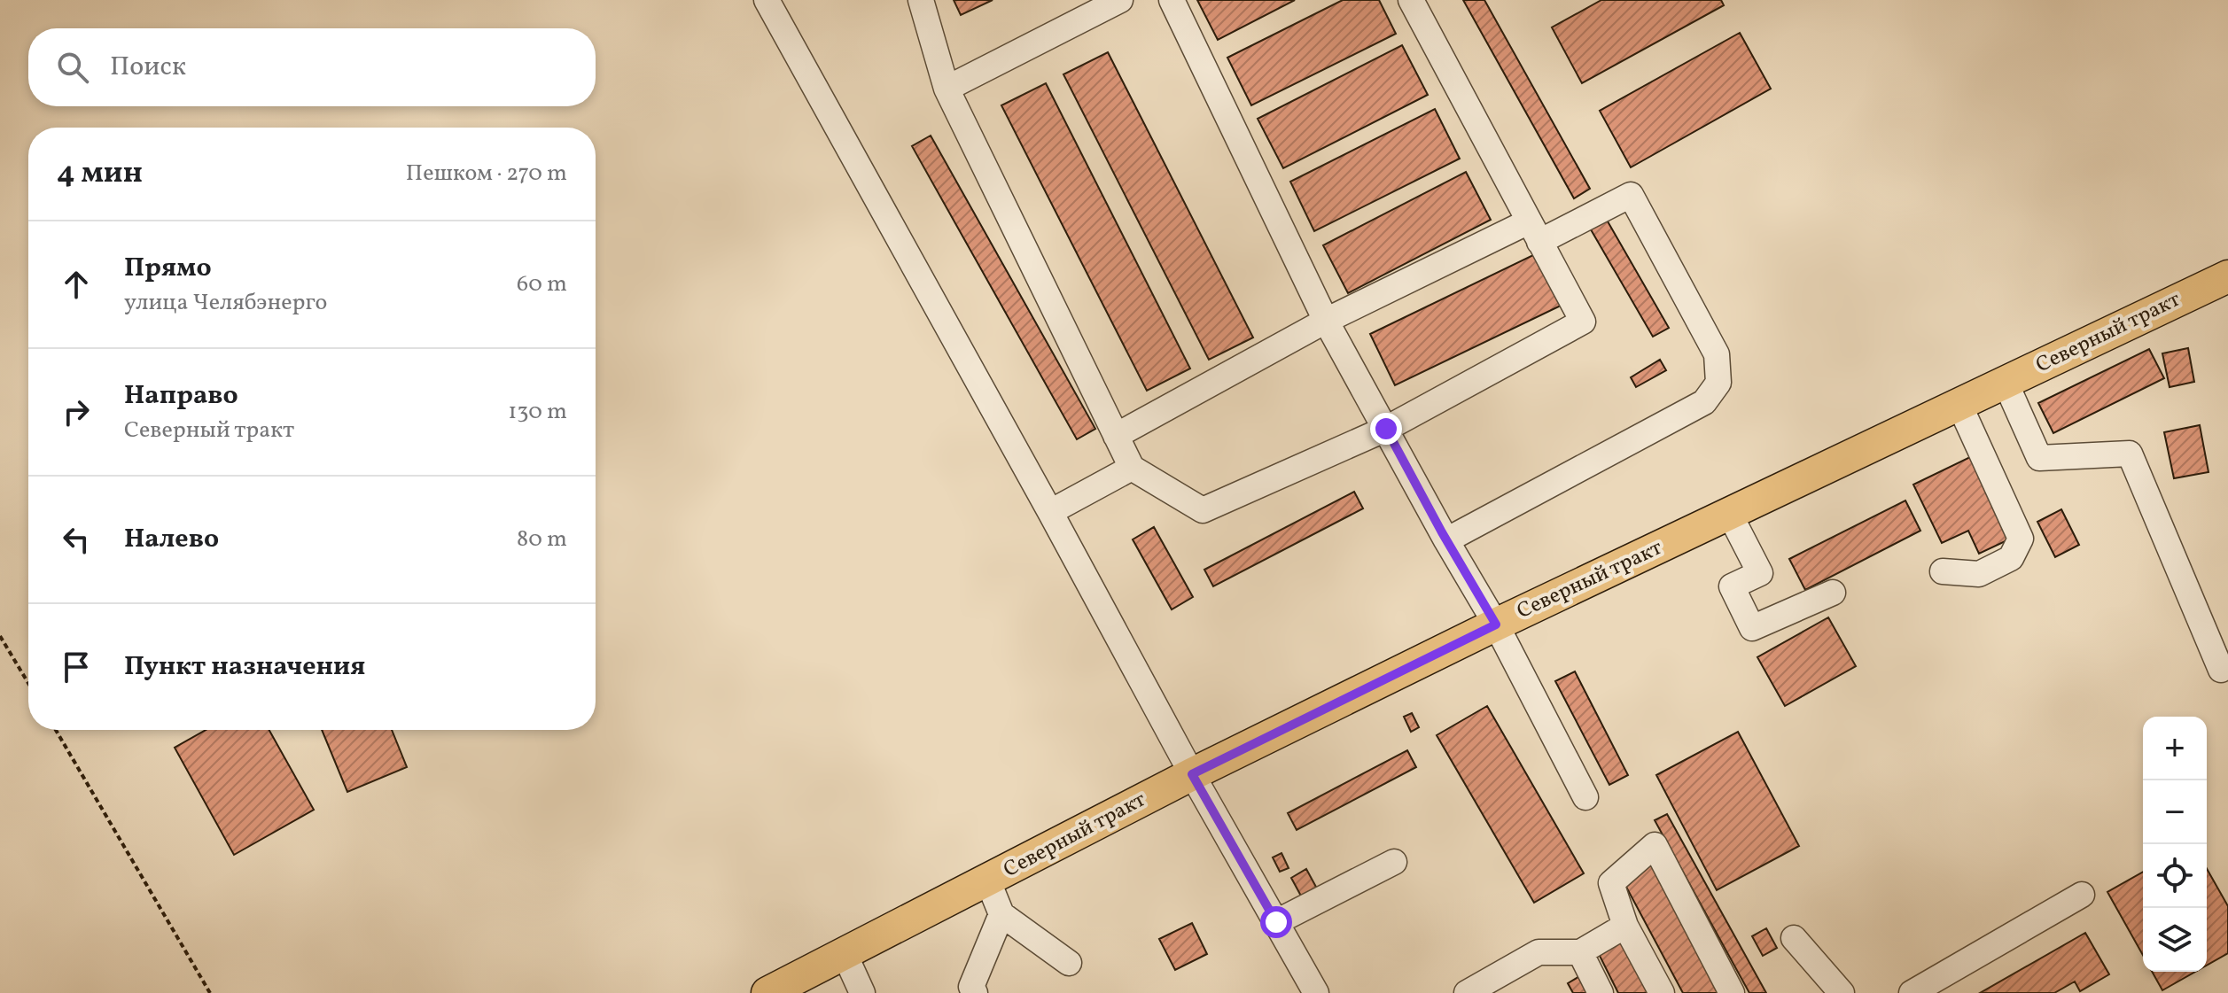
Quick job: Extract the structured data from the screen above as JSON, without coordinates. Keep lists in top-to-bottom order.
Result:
{
  "streets": {
    "main road": ["Северный тракт"]
  },
  "page": {
    "search": "Поиск",
    "heading": ["4 мин", "Пешком · 270 m"],
    "list": [
      ["Прямо", "улица Челябэнерго", "60 m"],
      ["Направо", "Северный тракт", "130 m"],
      ["Налево", "80 m"],
      "Пункт назначения"
    ],
    "map_buttons": ["+", "−"]
  }
}
